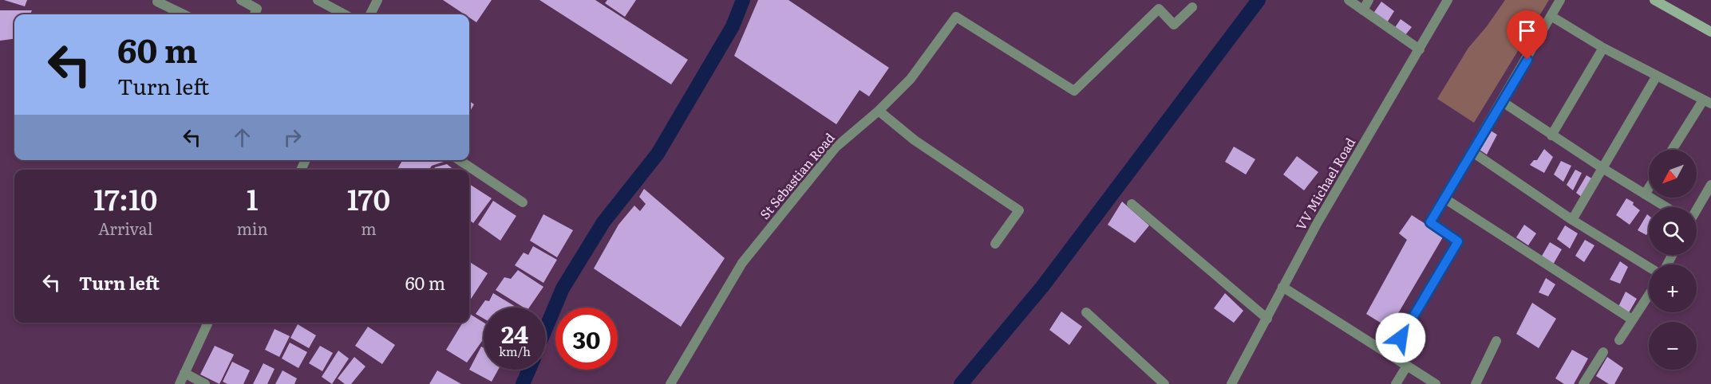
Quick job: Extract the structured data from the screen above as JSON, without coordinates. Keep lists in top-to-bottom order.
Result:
{
  "streets": {
    "street": ["St Sebastian Road", "VV Michael Road"]
  },
  "north": "bottom left",
  "page": {
    "turn": ["60 m", "Turn left"],
    "map_buttons": ["+", "−"],
    "eta": [
      "17:10",
      "Arrival",
      "1",
      "min",
      "170",
      "m"
    ],
    "list": [
      {
        "name": "Turn left",
        "value": "60 m"
      }
    ],
    "speed": "24 km/h",
    "limit": "30"
  }
}
